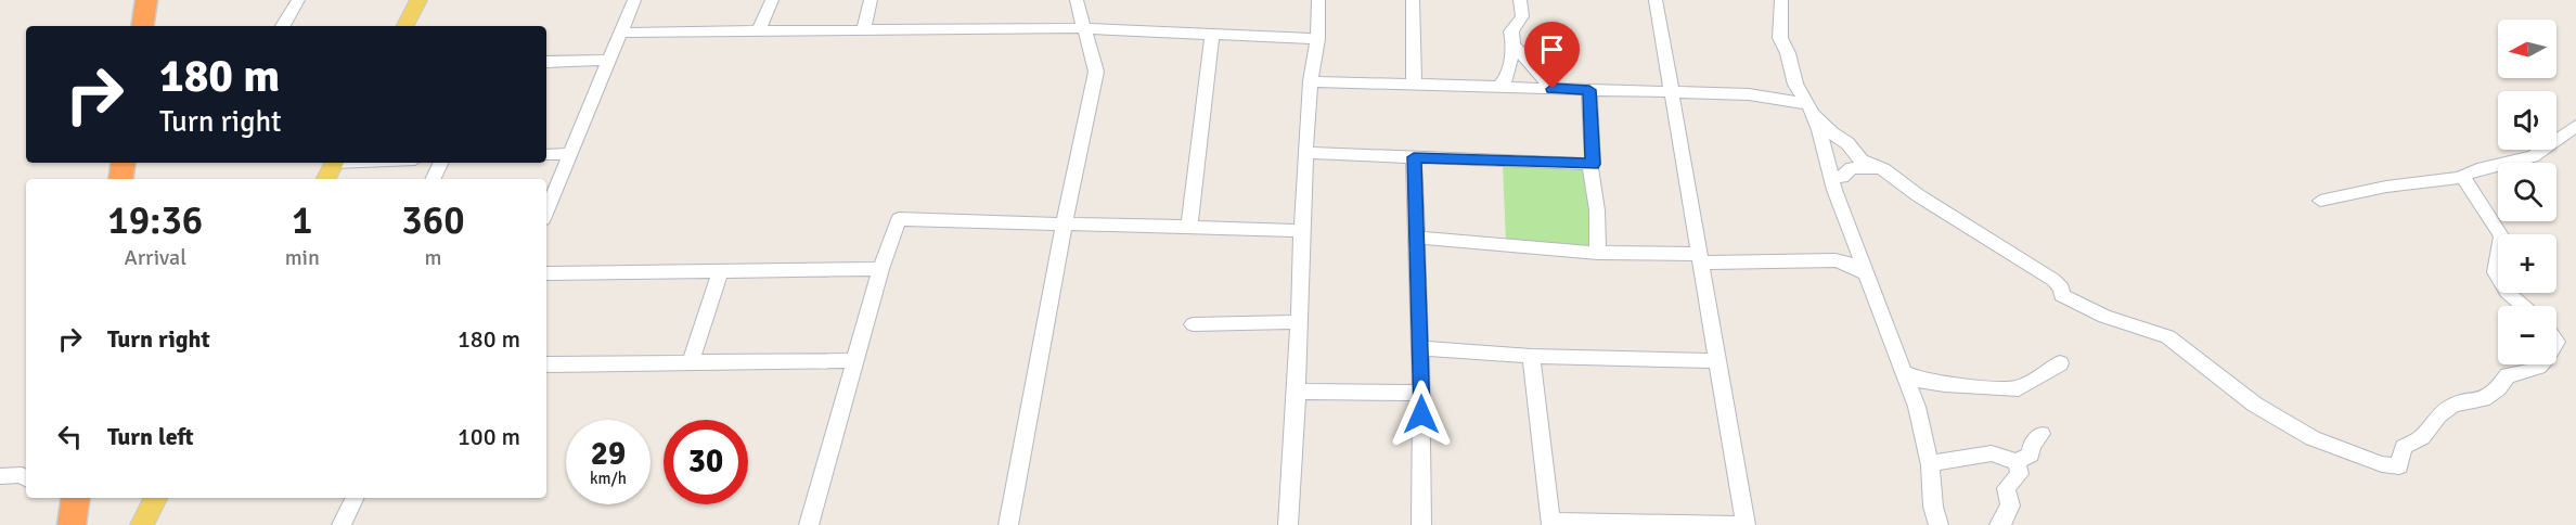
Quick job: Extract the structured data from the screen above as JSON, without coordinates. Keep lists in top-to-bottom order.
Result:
{
  "north": "left",
  "page": {
    "map_buttons": ["+", "−"],
    "turn": ["180 m", "Turn right"],
    "eta": [
      "19:36",
      "Arrival",
      "1",
      "min",
      "360",
      "m"
    ],
    "list": [
      {
        "name": "Turn right",
        "value": "180 m"
      },
      {
        "name": "Turn left",
        "value": "100 m"
      }
    ],
    "speed": "29 km/h",
    "limit": "30"
  }
}
